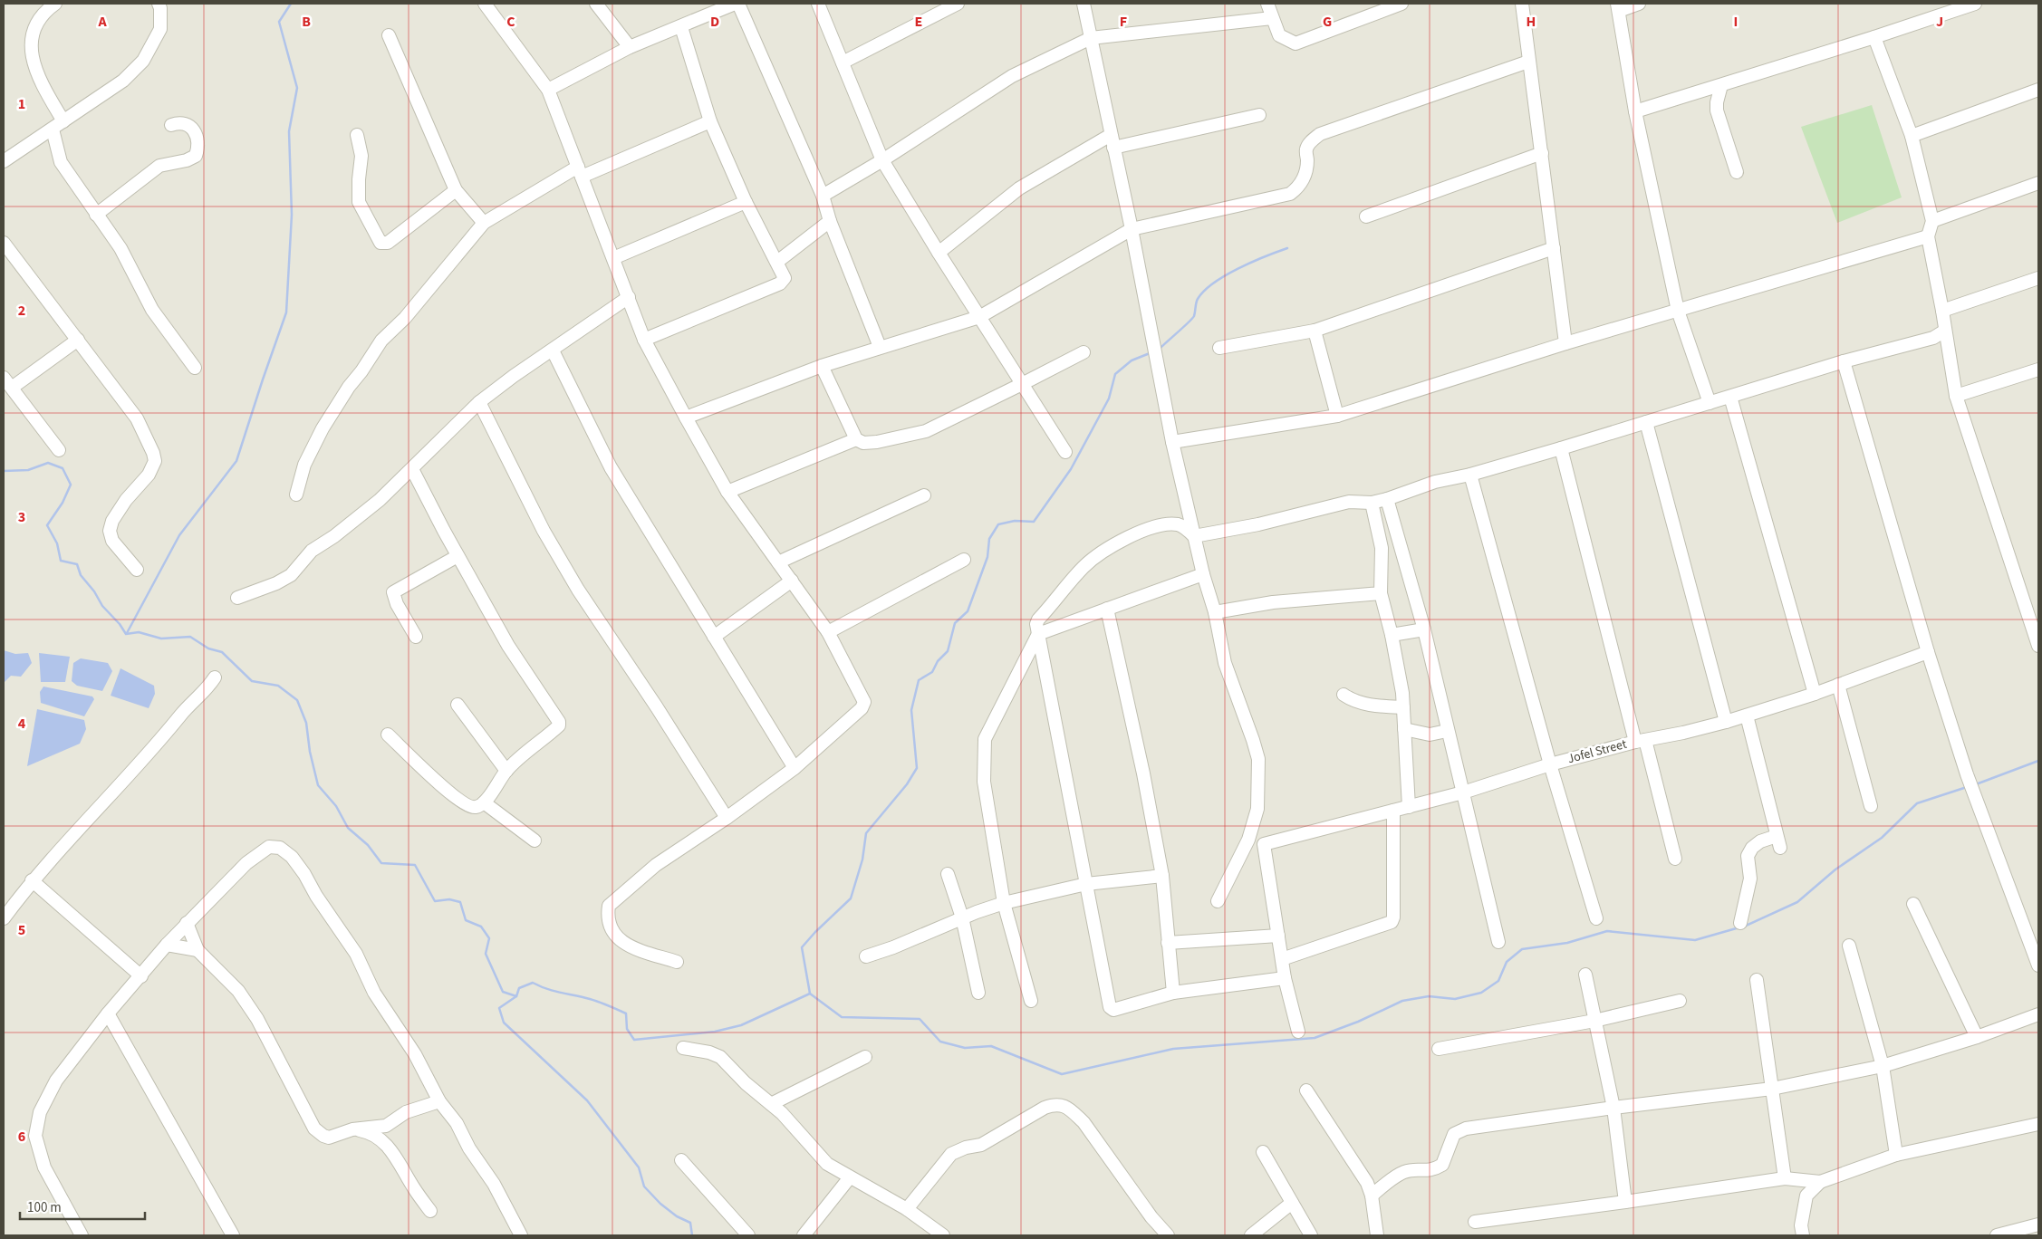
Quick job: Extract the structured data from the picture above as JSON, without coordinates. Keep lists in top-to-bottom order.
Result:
{
  "streets": {
    "street": ["Jofel Street"]
  },
  "scale_bar": "100 m",
  "grid": {
    "columns": [
      "A",
      "B",
      "C",
      "D",
      "E",
      "F",
      "G",
      "H",
      "I",
      "J"
    ],
    "rows": [
      "1",
      "2",
      "3",
      "4",
      "5",
      "6"
    ]
  }
}
